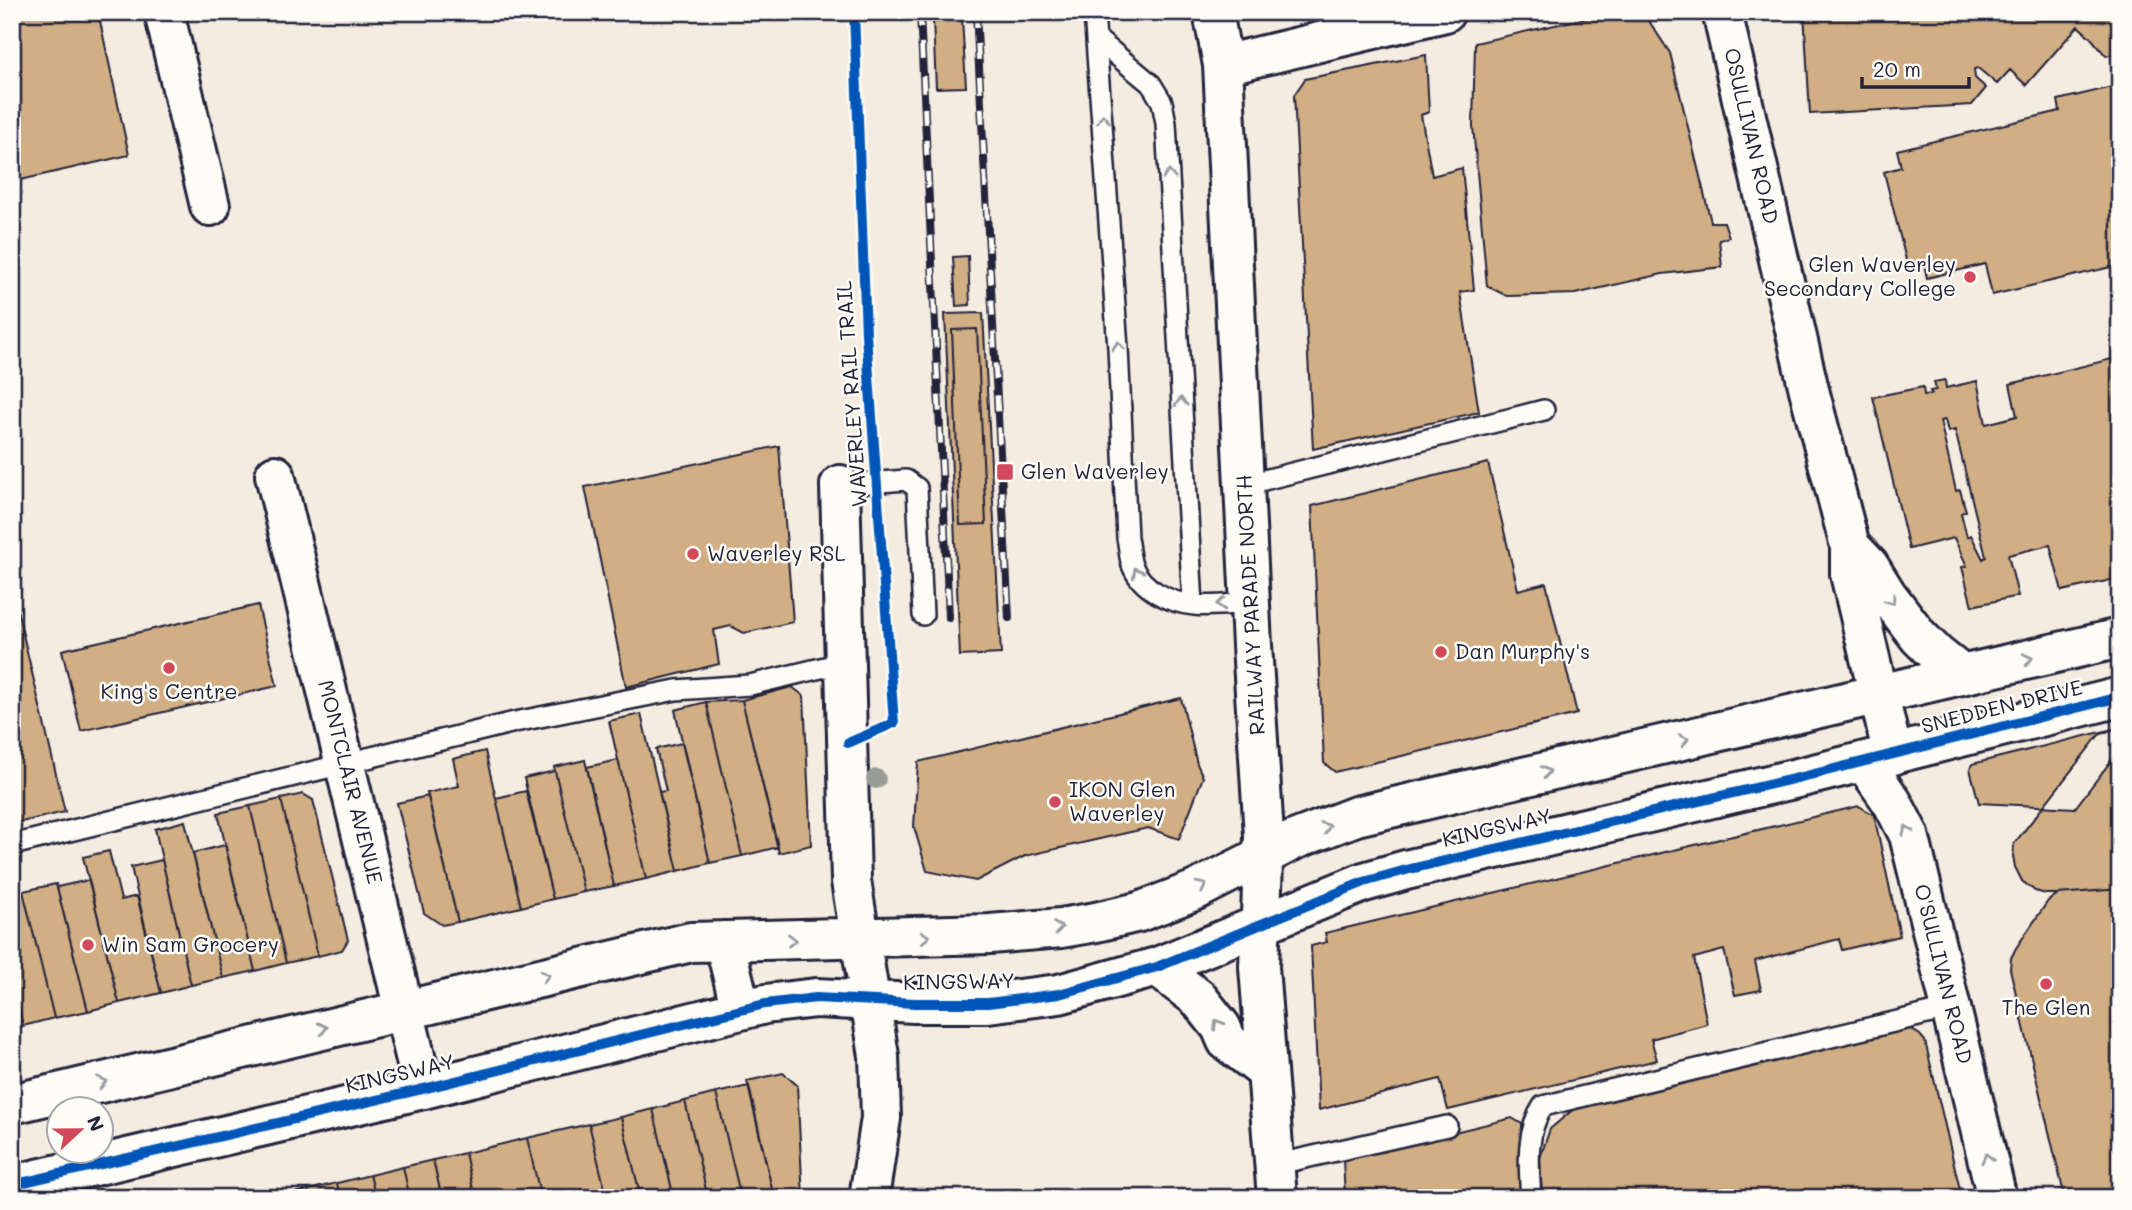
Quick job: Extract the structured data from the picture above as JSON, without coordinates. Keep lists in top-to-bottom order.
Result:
{
  "streets": {
    "street": [
      "OSULLIVAN ROAD",
      "RAILWAY PARADE NORTH",
      "SNEDDEN DRIVE",
      "MONTCLAIR AVENUE",
      "KINGSWAY",
      "O'SULLIVAN ROAD"
    ],
    "cycle path": ["WAVERLEY RAIL TRAIL"]
  },
  "crossings": [
    ["OSULLIVAN ROAD", "SNEDDEN DRIVE"],
    ["OSULLIVAN ROAD", "KINGSWAY"],
    ["OSULLIVAN ROAD", "O'SULLIVAN ROAD"],
    ["RAILWAY PARADE NORTH", "KINGSWAY"],
    ["SNEDDEN DRIVE", "KINGSWAY"],
    ["SNEDDEN DRIVE", "O'SULLIVAN ROAD"],
    ["MONTCLAIR AVENUE", "KINGSWAY"],
    ["KINGSWAY", "O'SULLIVAN ROAD"]
  ],
  "one_way": ["O'SULLIVAN ROAD"],
  "places": {
    "other": [
      "Glen Waverley Secondary College",
      "Waverley RSL",
      "Dan Murphy's",
      "King's Centre",
      "IKON Glen Waverley",
      "Win Sam Grocery",
      "The Glen"
    ],
    "transit": ["Glen Waverley"]
  },
  "scale_bar": "20 m",
  "north": "right"
}
